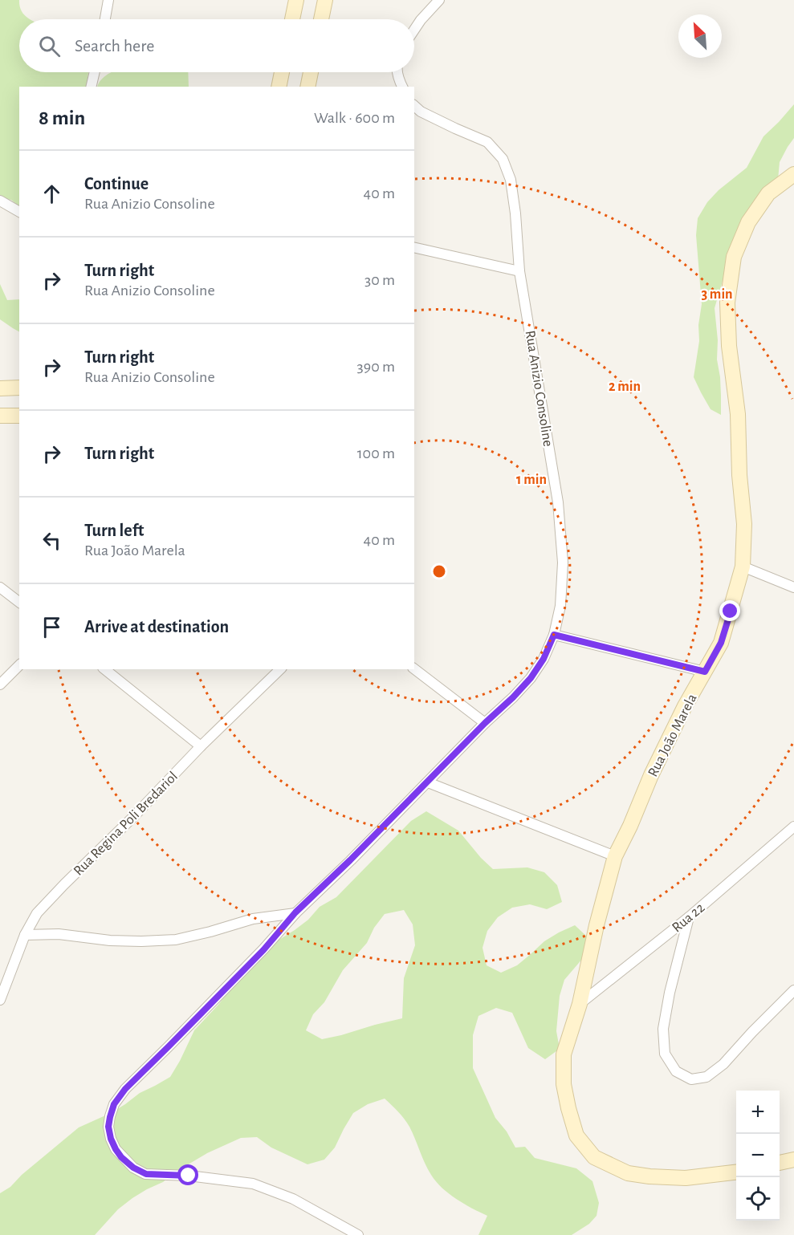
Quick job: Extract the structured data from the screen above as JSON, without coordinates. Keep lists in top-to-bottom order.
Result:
{
  "streets": {
    "street": [
      "Rua Anizio Consoline",
      "Rua João Marela",
      "Rua Regina Poli Bredariol",
      "Rua 22"
    ]
  },
  "crossings": [
    ["Rua João Marela", "Rua 22"]
  ],
  "north": "top left",
  "page": {
    "search": "Search here",
    "heading": ["8 min", "Walk · 600 m"],
    "list": [
      ["Continue", "Rua Anizio Consoline", "40 m"],
      ["Turn right", "Rua Anizio Consoline", "30 m"],
      ["Turn right", "Rua Anizio Consoline", "390 m"],
      ["Turn right", "100 m"],
      ["Turn left", "Rua João Marela", "40 m"],
      "Arrive at destination"
    ],
    "map_buttons": ["+", "−"]
  },
  "rings": ["3 min", "2 min", "1 min"]
}
